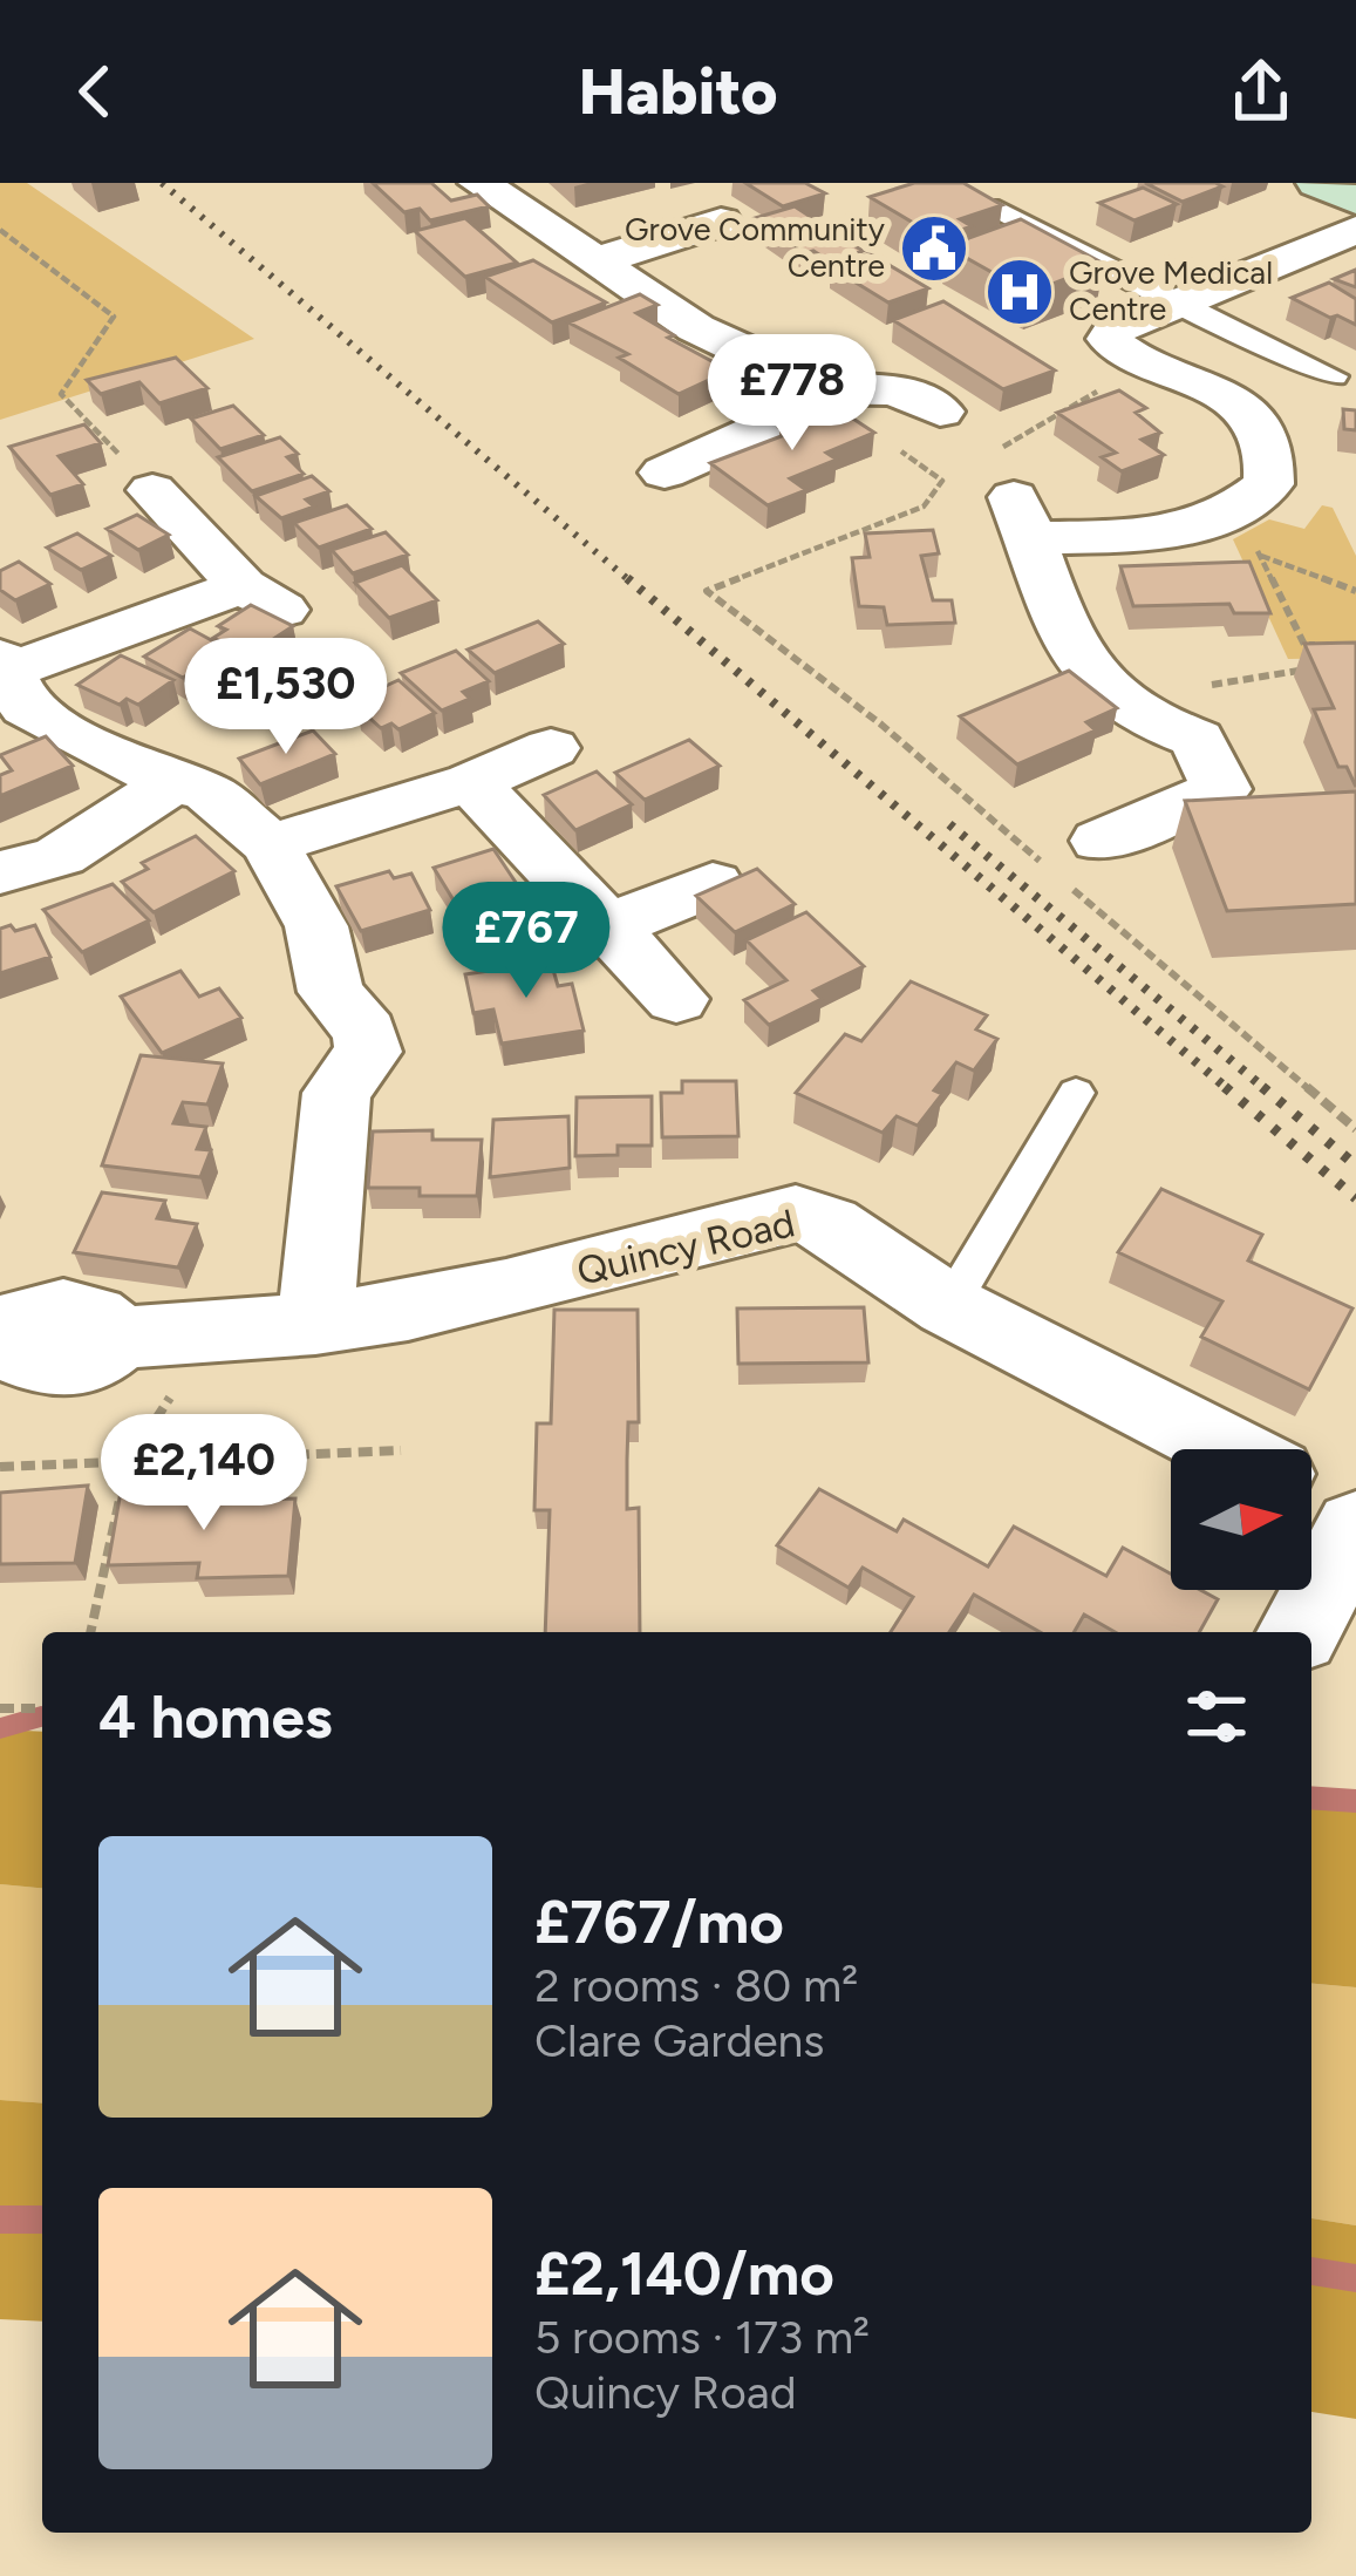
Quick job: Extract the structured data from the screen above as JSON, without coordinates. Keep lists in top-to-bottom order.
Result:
{
  "streets": {
    "street": ["Quincy Road"]
  },
  "places": {
    "public building": ["Grove Community Centre"],
    "hospital": ["Grove Medical Centre"]
  },
  "north": "right",
  "page": {
    "header": "Habito",
    "price": [
      "£778",
      "£1,530",
      "£767",
      "£2,140"
    ],
    "heading": "4 homes",
    "list": [
      {
        "name": "£767/mo",
        "note": "2 rooms · 80 m² · Clare Gardens"
      },
      {
        "name": "£2,140/mo",
        "note": "5 rooms · 173 m² · Quincy Road"
      }
    ]
  }
}
